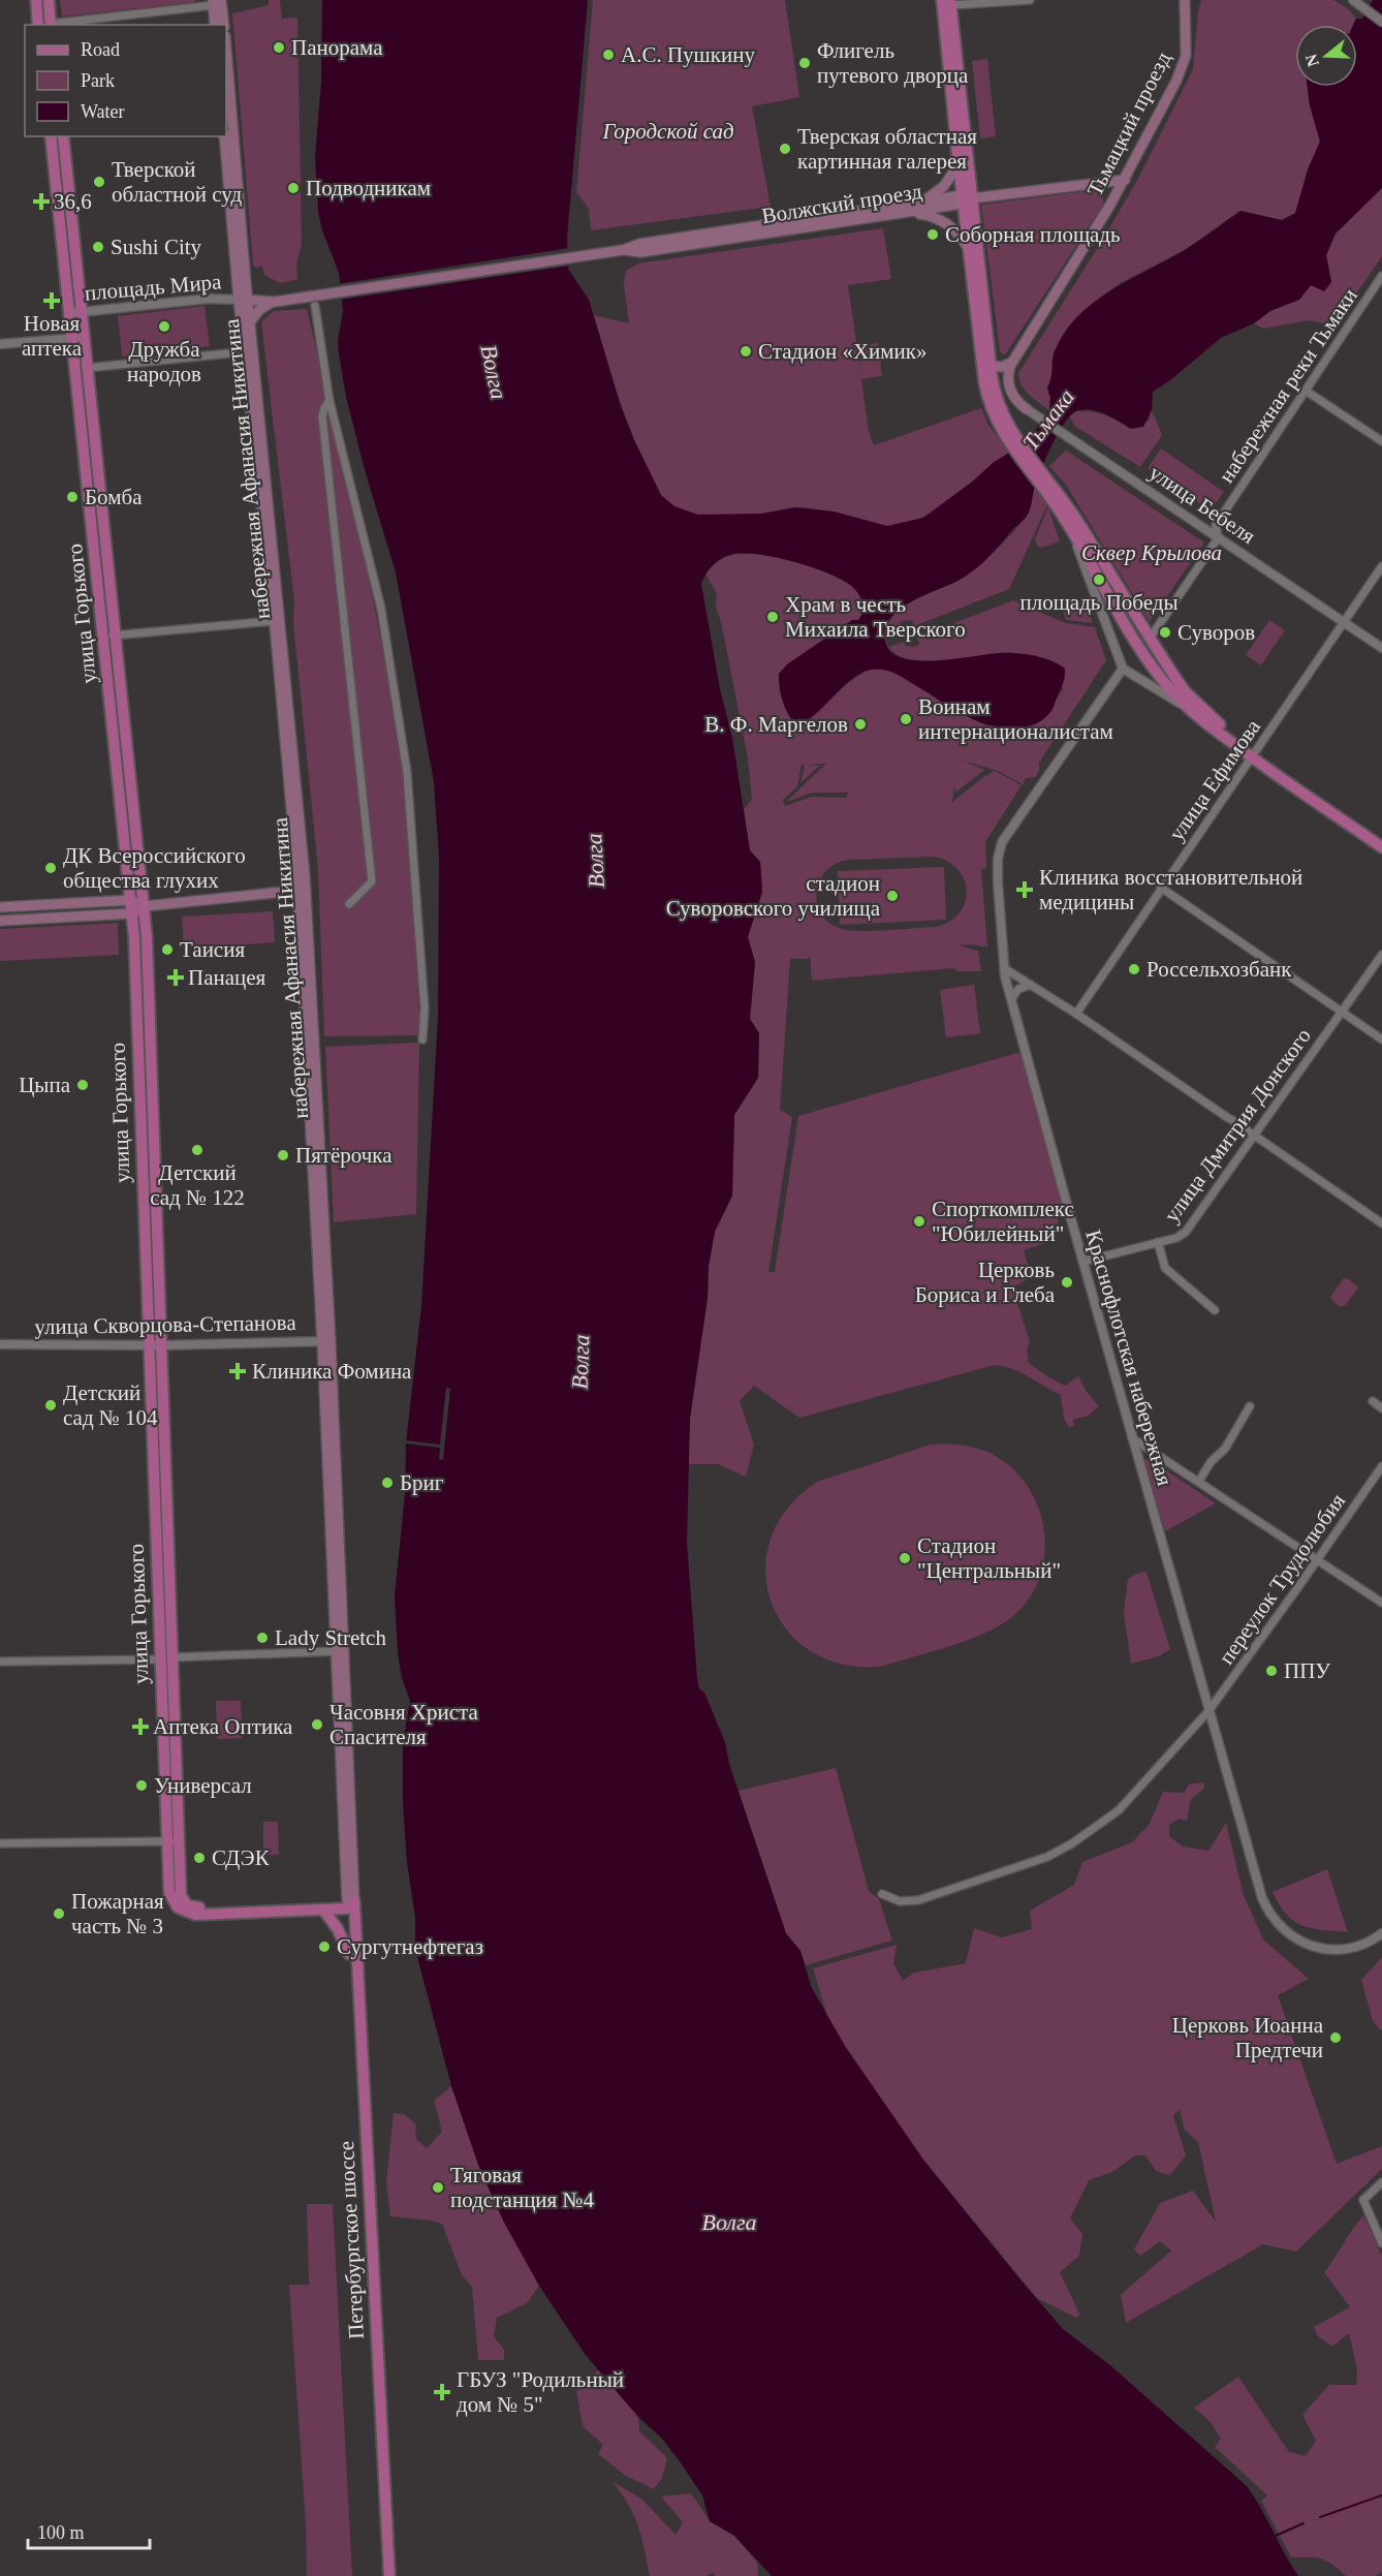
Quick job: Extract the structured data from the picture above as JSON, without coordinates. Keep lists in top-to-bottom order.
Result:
{
  "streets": {
    "main road": [
      "Тьмацкий проезд",
      "Волжский проезд",
      "набережная Афанасия Никитина",
      "улица Бебеля",
      "улица Горького",
      "Петербургское шоссе"
    ],
    "street": [
      "площадь Мира",
      "набережная реки Тьмаки",
      "улица Ефимова",
      "улица Дмитрия Донского",
      "улица Скворцова-Степанова",
      "Краснофлотская набережная",
      "переулок Трудолюбия"
    ]
  },
  "crossings": [
    ["Тьмацкий проезд", "улица Бебеля"],
    ["Волжский проезд", "площадь Мира"],
    ["Волжский проезд", "набережная Афанасия Никитина"],
    ["площадь Мира", "набережная Афанасия Никитина"],
    ["площадь Мира", "улица Горького"],
    ["набережная реки Тьмаки", "улица Бебеля"],
    ["набережная Афанасия Никитина", "улица Горького"],
    ["набережная Афанасия Никитина", "улица Скворцова-Степанова"],
    ["набережная Афанасия Никитина", "Петербургское шоссе"],
    ["улица Бебеля", "улица Ефимова"],
    ["улица Горького", "улица Скворцова-Степанова"],
    ["улица Горького", "Петербургское шоссе"],
    ["улица Дмитрия Донского", "Краснофлотская набережная"],
    ["Краснофлотская набережная", "переулок Трудолюбия"]
  ],
  "water": ["Волга", "Тьмака"],
  "parks": ["Городской сад", "Сквер Крылова"],
  "places": {
    "other": [
      "Панорама",
      "А.С. Пушкину",
      "Флигель путевого дворца",
      "Тверская областная картинная галерея",
      "Тверской областной суд",
      "Подводникам",
      "Соборная площадь",
      "Sushi City",
      "Дружба народов",
      "Стадион «Химик»",
      "Бомба",
      "площадь Победы",
      "Храм в честь Михаила Тверского",
      "Суворов",
      "Воинам интернационалистам",
      "В. Ф. Маргелов",
      "ДК Всероссийского общества глухих",
      "стадион Суворовского училища",
      "Таисия",
      "Россельхозбанк",
      "Цыпа",
      "Детский сад № 122",
      "Пятёрочка",
      "Спорткомплекс \"Юбилейный\"",
      "Церковь Бориса и Глеба",
      "Детский сад № 104",
      "Бриг",
      "Стадион \"Центральный\"",
      "Lady Stretch",
      "ППУ",
      "Часовня Христа Спасителя",
      "Универсал",
      "СДЭК",
      "Пожарная часть № 3",
      "Сургутнефтегаз",
      "Церковь Иоанна Предтечи",
      "Тяговая подстанция №4"
    ],
    "health": [
      "36,6",
      "Новая аптека",
      "Клиника восстановительной медицины",
      "Панацея",
      "Клиника Фомина",
      "Аптека Оптика",
      "ГБУЗ \"Родильный дом № 5\""
    ]
  },
  "legend": ["Road", "Park", "Water"],
  "scale_bar": "100 m",
  "north": "left"
}
